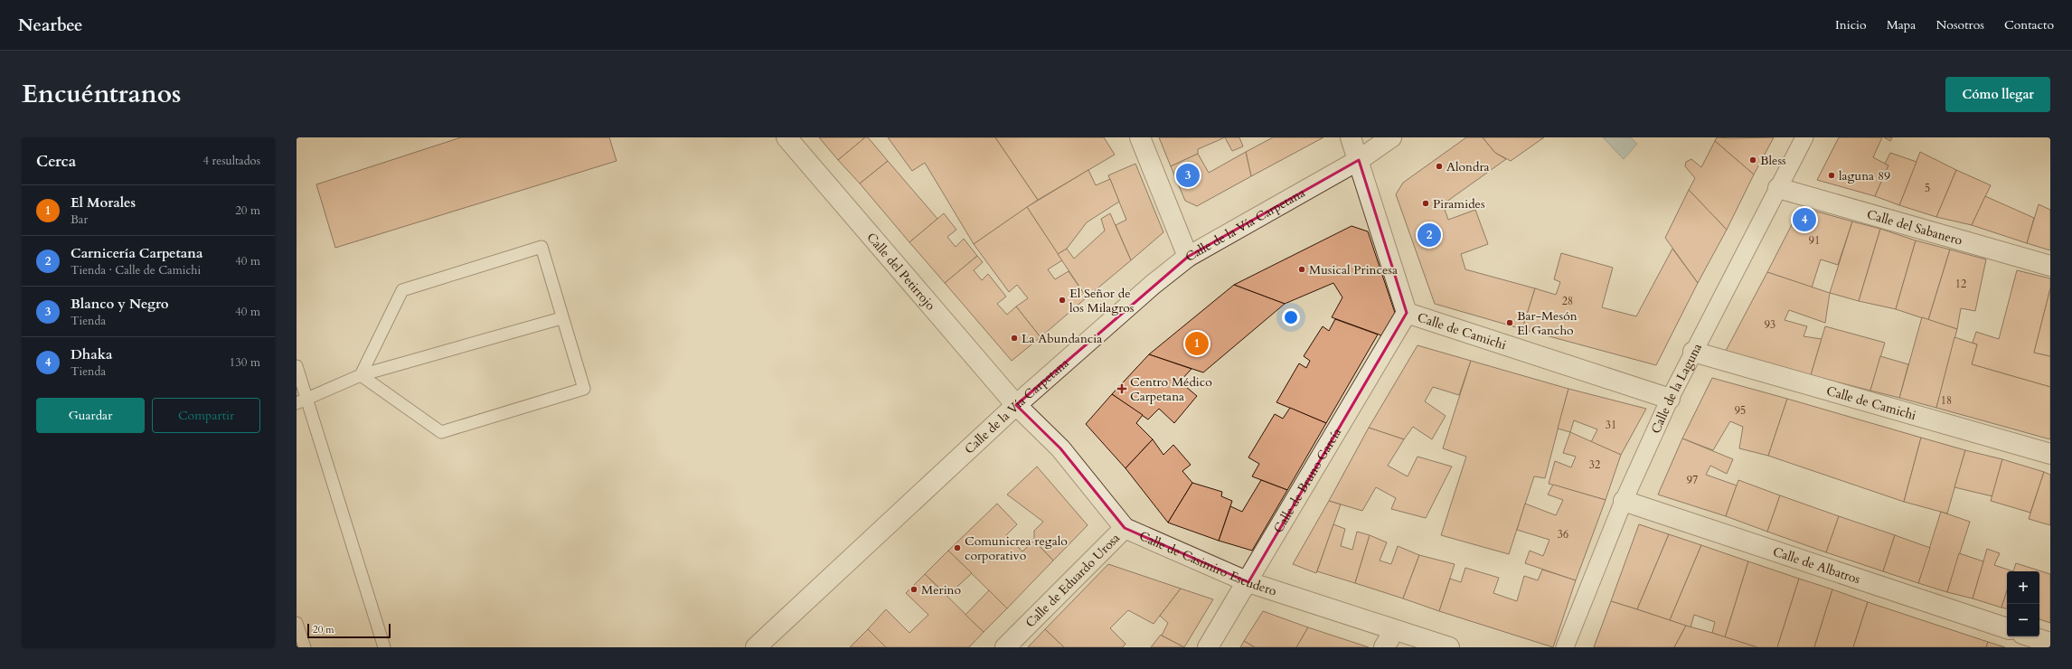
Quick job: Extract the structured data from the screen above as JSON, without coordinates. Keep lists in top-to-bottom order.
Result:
{
  "streets": {
    "street": [
      "Calle de la Vía Carpetana",
      "Calle del Sabanero",
      "Calle del Petirrojo",
      "Calle de Camichi",
      "Calle de la Laguna",
      "Calle de Bruno García",
      "Calle de Casimiro Escudero",
      "Calle de Albatros",
      "Calle de Eduardo Urosa"
    ]
  },
  "crossings": [
    ["Calle de la Vía Carpetana", "Calle del Petirrojo"],
    ["Calle de la Vía Carpetana", "Calle de Camichi"],
    ["Calle de la Vía Carpetana", "Calle de Casimiro Escudero"],
    ["Calle del Sabanero", "Calle de la Laguna"],
    ["Calle del Petirrojo", "Calle de Casimiro Escudero"],
    ["Calle de Camichi", "Calle de la Laguna"],
    ["Calle de Camichi", "Calle de Bruno García"],
    ["Calle de la Laguna", "Calle de Albatros"],
    ["Calle de Bruno García", "Calle de Casimiro Escudero"],
    ["Calle de Casimiro Escudero", "Calle de Eduardo Urosa"]
  ],
  "places": {
    "other": [
      "Bless",
      "Alondra",
      "laguna 89",
      "Piramides",
      "Musical Princesa",
      "El Señor de los Milagros",
      "Bar-Mesón El Gancho",
      "La Abundancia",
      "Comunicrea regalo corporativo",
      "Merino"
    ],
    "health": ["Centro Médico Carpetana"]
  },
  "house_numbers": [
    "5",
    "91",
    "12",
    "28",
    "93",
    "18",
    "95",
    "31",
    "32",
    "97",
    "36"
  ],
  "scale_bar": "20 m",
  "page": {
    "header": "Nearbee",
    "nav": [
      "Inicio",
      "Mapa",
      "Nosotros",
      "Contacto"
    ],
    "title": "Encuéntranos",
    "buttons": [
      "Cómo llegar",
      ["Guardar", "Compartir"]
    ],
    "heading": ["Cerca", "4 resultados"],
    "pins": [
      "3",
      "4",
      "2",
      "1"
    ],
    "list": [
      {
        "mark": "1",
        "name": "El Morales",
        "note": "Bar",
        "value": "20 m"
      },
      {
        "mark": "2",
        "name": "Carnicería Carpetana",
        "note": "Tienda · Calle de Camichi",
        "value": "40 m"
      },
      {
        "mark": "3",
        "name": "Blanco y Negro",
        "note": "Tienda",
        "value": "40 m"
      },
      {
        "mark": "4",
        "name": "Dhaka",
        "note": "Tienda",
        "value": "130 m"
      }
    ],
    "map_buttons": ["+", "−"],
    "scale": "20 m"
  }
}
